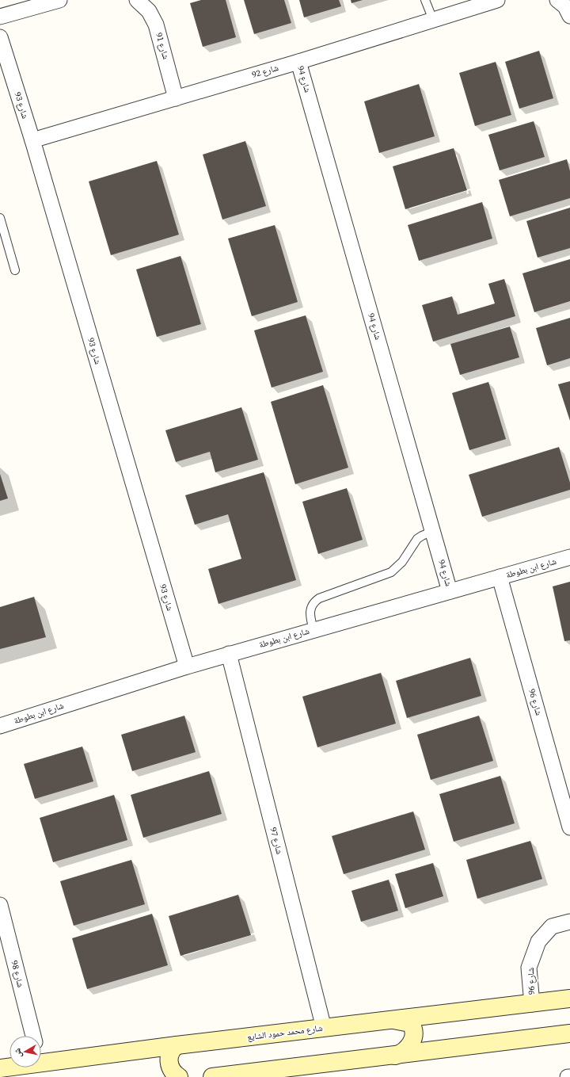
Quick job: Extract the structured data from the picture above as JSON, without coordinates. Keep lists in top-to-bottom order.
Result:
{
  "streets": {
    "main road": ["شارع محمد حمود الشايع"],
    "street": [
      "شارع 91",
      "شارع 92",
      "شارع 94",
      "شارع 93",
      "شارع ابن بطوطة",
      "شارع 96",
      "شارع 97",
      "شارع 98"
    ]
  },
  "crossings": [
    ["شارع 91", "شارع 92"],
    ["شارع 92", "شارع 94"],
    ["شارع 92", "شارع 93"],
    ["شارع 94", "شارع ابن بطوطة"],
    ["شارع 93", "شارع ابن بطوطة"],
    ["شارع ابن بطوطة", "شارع 96"],
    ["شارع ابن بطوطة", "شارع 97"],
    ["شارع 96", "شارع محمد حمود الشايع"],
    ["شارع 97", "شارع محمد حمود الشايع"]
  ],
  "north": "left"
}
